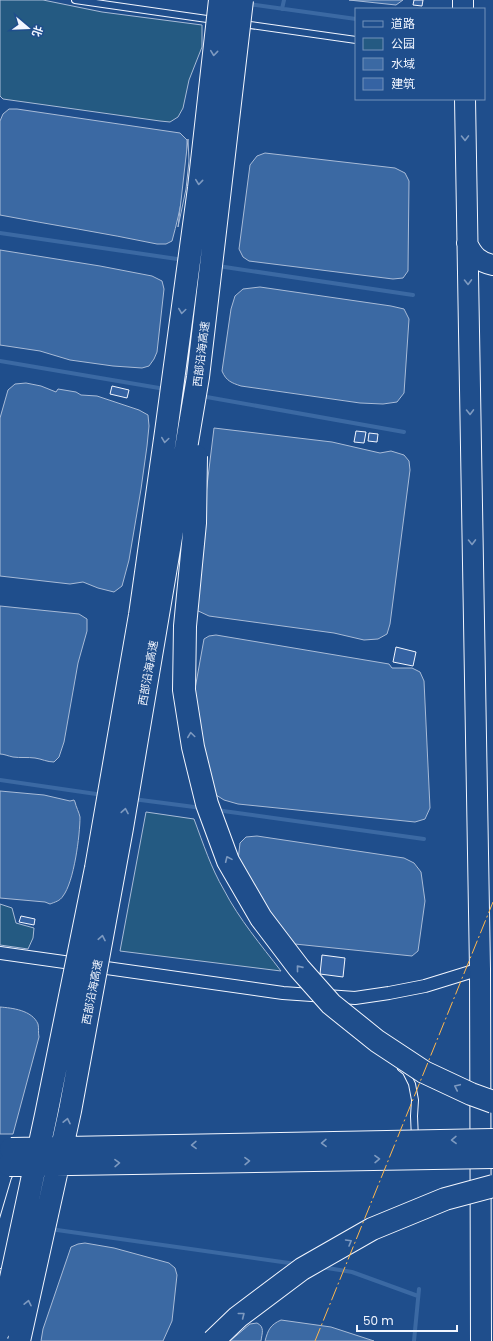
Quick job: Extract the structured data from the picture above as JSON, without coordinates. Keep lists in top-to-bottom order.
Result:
{
  "streets": {
    "highway": ["西部沿海高速"]
  },
  "legend": [
    "道路",
    "公园",
    "水域",
    "建筑"
  ],
  "scale_bar": "50 m",
  "north": "right"
}
